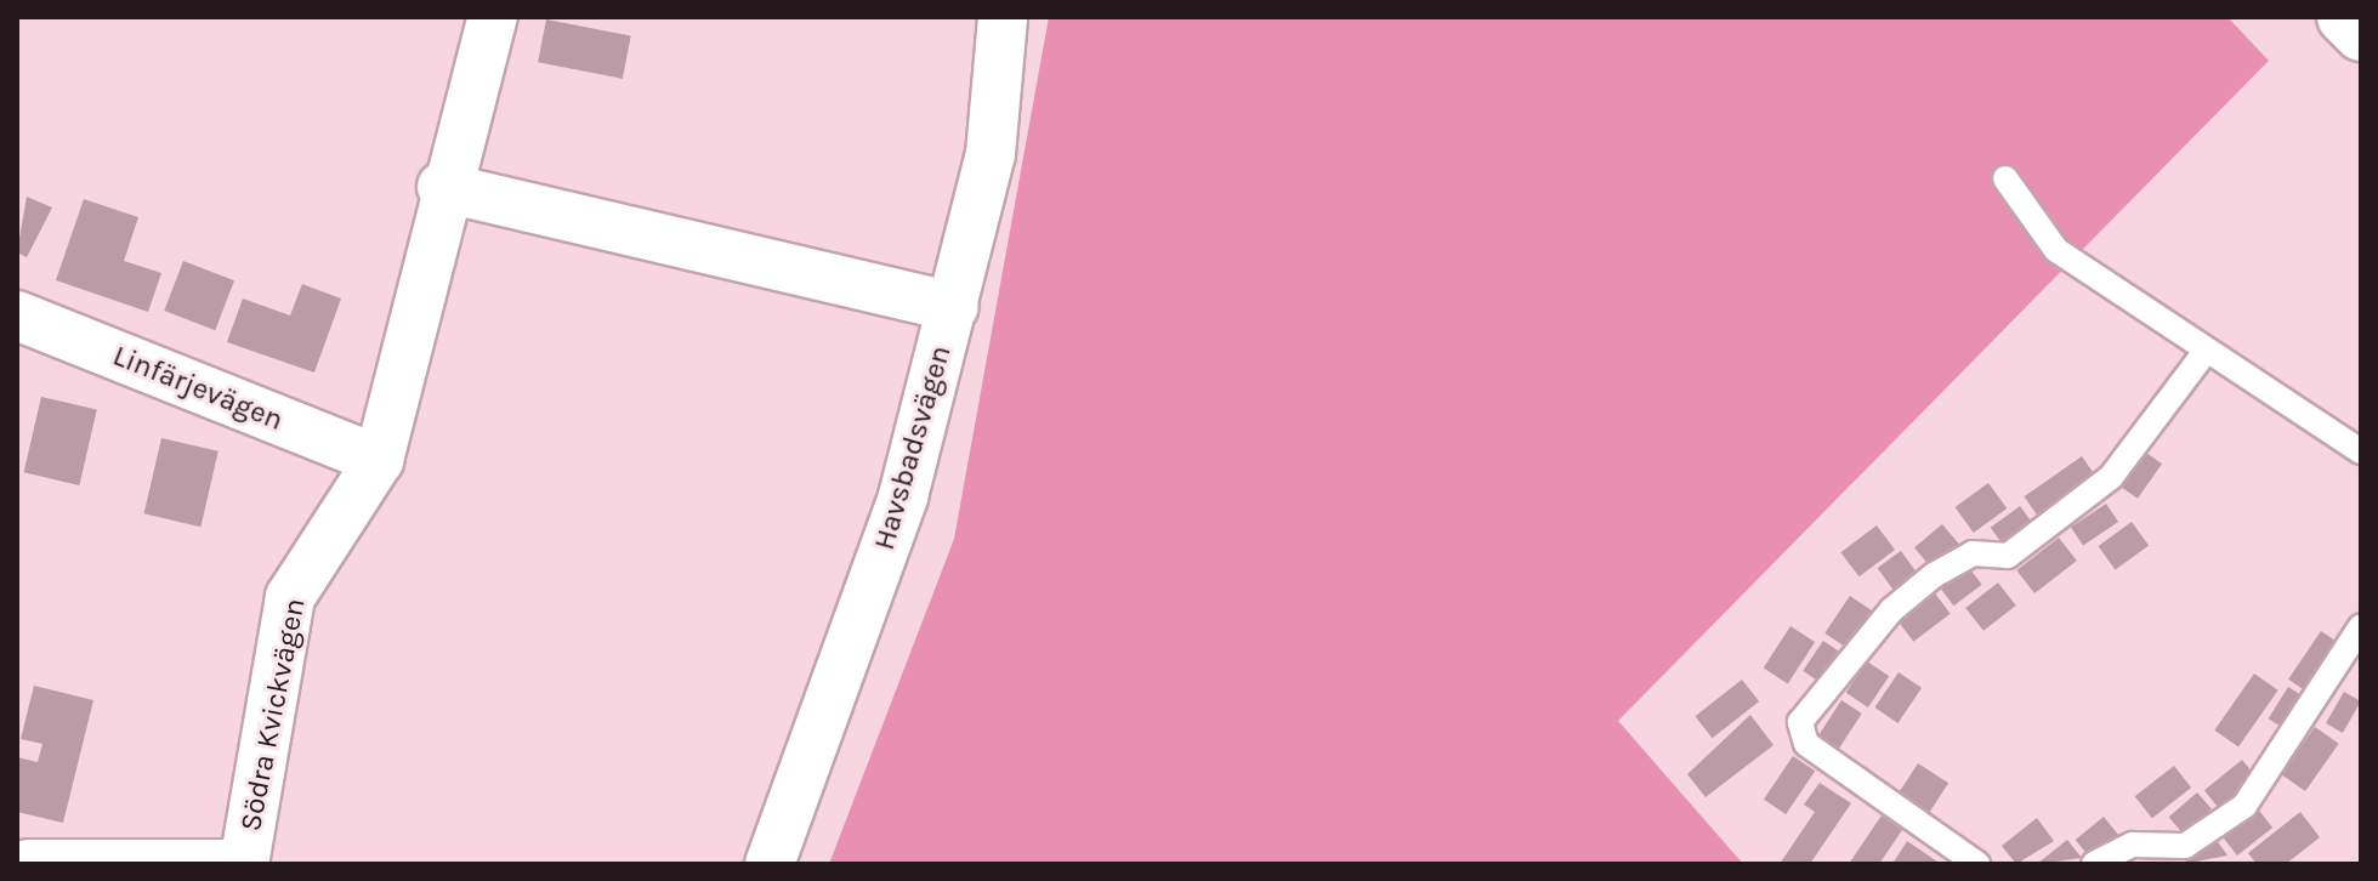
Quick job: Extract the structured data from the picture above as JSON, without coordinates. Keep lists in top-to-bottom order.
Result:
{
  "streets": {
    "street": ["Linfärjevägen", "Havsbadsvägen", "Södra Kvickvägen"]
  },
  "crossings": [
    ["Linfärjevägen", "Södra Kvickvägen"]
  ]
}
